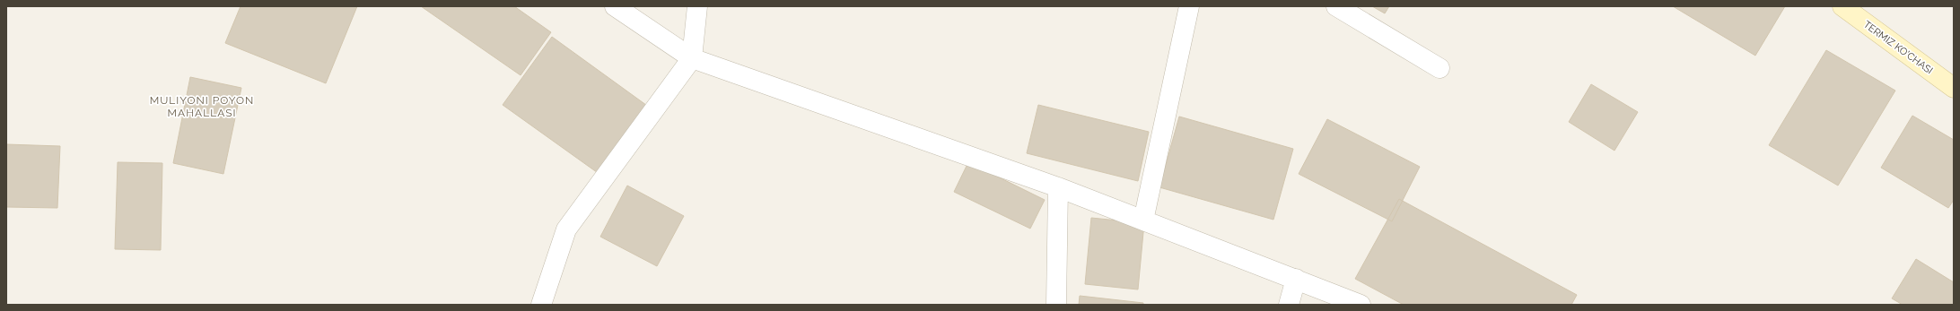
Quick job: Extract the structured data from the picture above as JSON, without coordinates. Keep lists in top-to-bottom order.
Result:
{
  "streets": {
    "main road": ["TERMIZ KO'CHASI"]
  },
  "districts": ["MULIYONI POYON MAHALLASI"]
}
